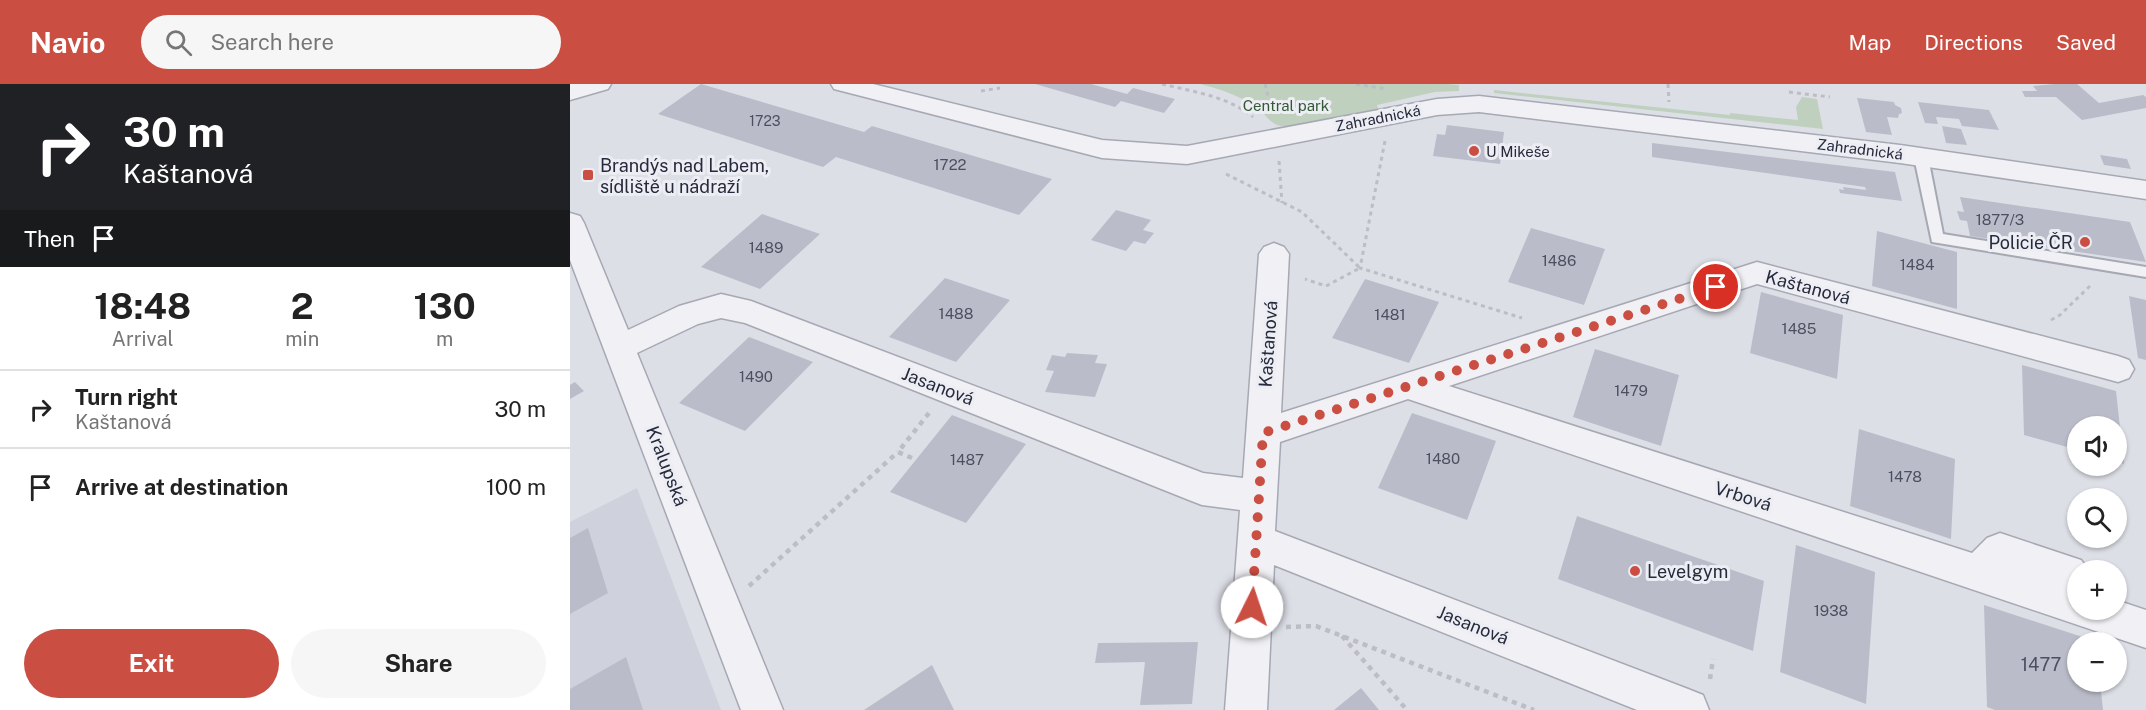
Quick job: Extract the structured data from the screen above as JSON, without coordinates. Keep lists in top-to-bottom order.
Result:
{
  "streets": {
    "street": [
      "Zahradnická",
      "Kaštanová",
      "Jasanová",
      "Kralupská",
      "Vrbová"
    ]
  },
  "crossings": [
    ["Kaštanová", "Jasanová"],
    ["Kaštanová", "Vrbová"],
    ["Jasanová", "Kralupská"]
  ],
  "parks": ["Central park"],
  "places": {
    "other": ["U Mikeše", "Policie ČR", "Levelgym"],
    "transit": ["Brandýs nad Labem, sídliště u nádraží"]
  },
  "house_numbers": [
    "1723",
    "1722",
    "1877/3",
    "1489",
    "1486",
    "1484",
    "1488",
    "1481",
    "1485",
    "1490",
    "1479",
    "1480",
    "1487",
    "1478",
    "1938",
    "1477"
  ],
  "page": {
    "header": "Navio",
    "search": "Search here",
    "nav": ["Map", "Directions", "Saved"],
    "turn": ["30 m", "Kaštanová"],
    "then": "Then",
    "eta": [
      "18:48",
      "Arrival",
      "2",
      "min",
      "130",
      "m"
    ],
    "list": [
      {
        "name": "Turn right",
        "note": "Kaštanová",
        "value": "30 m"
      },
      {
        "name": "Arrive at destination",
        "value": "100 m"
      }
    ],
    "map_buttons": ["+", "−"],
    "buttons": ["Exit", "Share"]
  }
}
